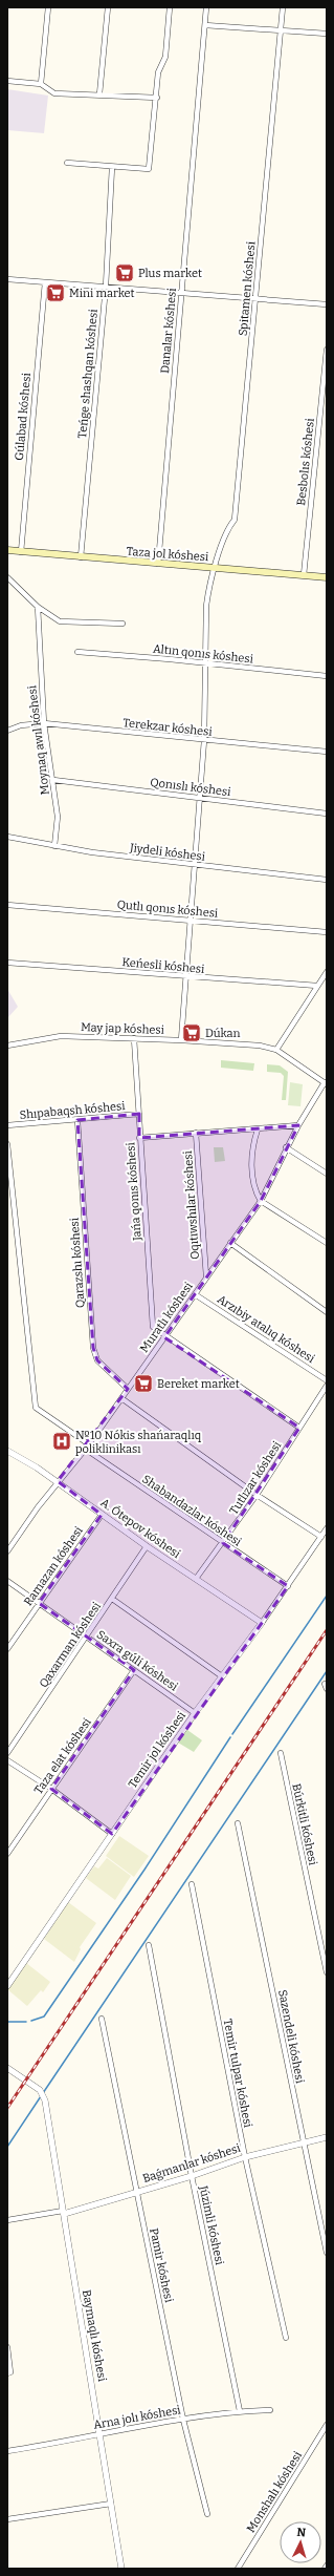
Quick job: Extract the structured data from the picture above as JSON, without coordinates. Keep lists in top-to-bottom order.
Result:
{
  "streets": {
    "main road": ["Taza jol kóshesi"],
    "street": [
      "Spitamen kóshesi",
      "Danalar kóshesi",
      "Teńge shashqan kóshesi",
      "Gúlabad kóshesi",
      "Besbolıs kóshesi",
      "Altın qonıs kóshesi",
      "Terekzar kóshesi",
      "Moynaq awıl kóshesi",
      "Qonıslı kóshesi",
      "Jiydeli kóshesi",
      "Qutlı qonıs kóshesi",
      "Keńesli kóshesi",
      "May jap kóshesi",
      "Shıpabaqsh kóshesi",
      "Jańa qonıs kóshesi",
      "Oqıtıwshılar kóshesi",
      "Qarazshı kóshesi",
      "Muratlı kóshesi",
      "Arzıbiy atalıq kóshesi",
      "Tutlızar kóshesi",
      "Shabandazlar kóshesi",
      "A. Ótepov kóshesi",
      "Ramazan kóshesi",
      "Qaxarman kóshesi",
      "Saxra gúli kóshesi",
      "Temir jol kóshesi",
      "Taza elat kóshesi",
      "Búrkitli kóshesi",
      "Sazendeli kóshesi",
      "Temir tulpar kóshesi",
      "Baǵmanlar kóshesi",
      "Júzimli kóshesi",
      "Pamir kóshesi",
      "Baymaqlı kóshesi",
      "Arna jolı kóshesi",
      "Monshalı kóshesi"
    ]
  },
  "crossings": [
    ["Spitamen kóshesi", "Taza jol kóshesi"],
    ["Spitamen kóshesi", "Altın qonıs kóshesi"],
    ["Spitamen kóshesi", "Terekzar kóshesi"],
    ["Spitamen kóshesi", "Qonıslı kóshesi"],
    ["Spitamen kóshesi", "Jiydeli kóshesi"],
    ["Spitamen kóshesi", "Qutlı qonıs kóshesi"],
    ["Spitamen kóshesi", "Keńesli kóshesi"],
    ["Spitamen kóshesi", "May jap kóshesi"],
    ["Danalar kóshesi", "Taza jol kóshesi"],
    ["Teńge shashqan kóshesi", "Taza jol kóshesi"],
    ["Gúlabad kóshesi", "Taza jol kóshesi"],
    ["Besbolıs kóshesi", "Taza jol kóshesi"],
    ["Terekzar kóshesi", "Moynaq awıl kóshesi"],
    ["Moynaq awıl kóshesi", "Qonıslı kóshesi"],
    ["Moynaq awıl kóshesi", "Jiydeli kóshesi"],
    ["May jap kóshesi", "Jańa qonıs kóshesi"],
    ["May jap kóshesi", "Muratlı kóshesi"],
    ["Shıpabaqsh kóshesi", "Jańa qonıs kóshesi"],
    ["Shıpabaqsh kóshesi", "Qarazshı kóshesi"],
    ["Jańa qonıs kóshesi", "Muratlı kóshesi"],
    ["Jańa qonıs kóshesi", "Tutlızar kóshesi"],
    ["Oqıtıwshılar kóshesi", "Muratlı kóshesi"],
    ["Qarazshı kóshesi", "Muratlı kóshesi"],
    ["Muratlı kóshesi", "Arzıbiy atalıq kóshesi"],
    ["Muratlı kóshesi", "Shabandazlar kóshesi"],
    ["Muratlı kóshesi", "A. Ótepov kóshesi"],
    ["Tutlızar kóshesi", "Shabandazlar kóshesi"],
    ["Tutlızar kóshesi", "A. Ótepov kóshesi"],
    ["Shabandazlar kóshesi", "Temir jol kóshesi"],
    ["A. Ótepov kóshesi", "Ramazan kóshesi"],
    ["A. Ótepov kóshesi", "Qaxarman kóshesi"],
    ["A. Ótepov kóshesi", "Temir jol kóshesi"],
    ["Ramazan kóshesi", "Saxra gúli kóshesi"],
    ["Qaxarman kóshesi", "Saxra gúli kóshesi"],
    ["Saxra gúli kóshesi", "Temir jol kóshesi"],
    ["Saxra gúli kóshesi", "Taza elat kóshesi"],
    ["Sazendeli kóshesi", "Baǵmanlar kóshesi"],
    ["Temir tulpar kóshesi", "Baǵmanlar kóshesi"],
    ["Baǵmanlar kóshesi", "Júzimli kóshesi"],
    ["Baǵmanlar kóshesi", "Pamir kóshesi"],
    ["Baǵmanlar kóshesi", "Baymaqlı kóshesi"],
    ["Júzimli kóshesi", "Arna jolı kóshesi"],
    ["Pamir kóshesi", "Arna jolı kóshesi"],
    ["Baymaqlı kóshesi", "Arna jolı kóshesi"]
  ],
  "places": {
    "supermarket": [
      "Plus market",
      "Mini market",
      "Dúkan",
      "Bereket market"
    ],
    "hospital": ["№10 Nókis shańaraqlıq poliklinikası"]
  },
  "north": "top"
}
